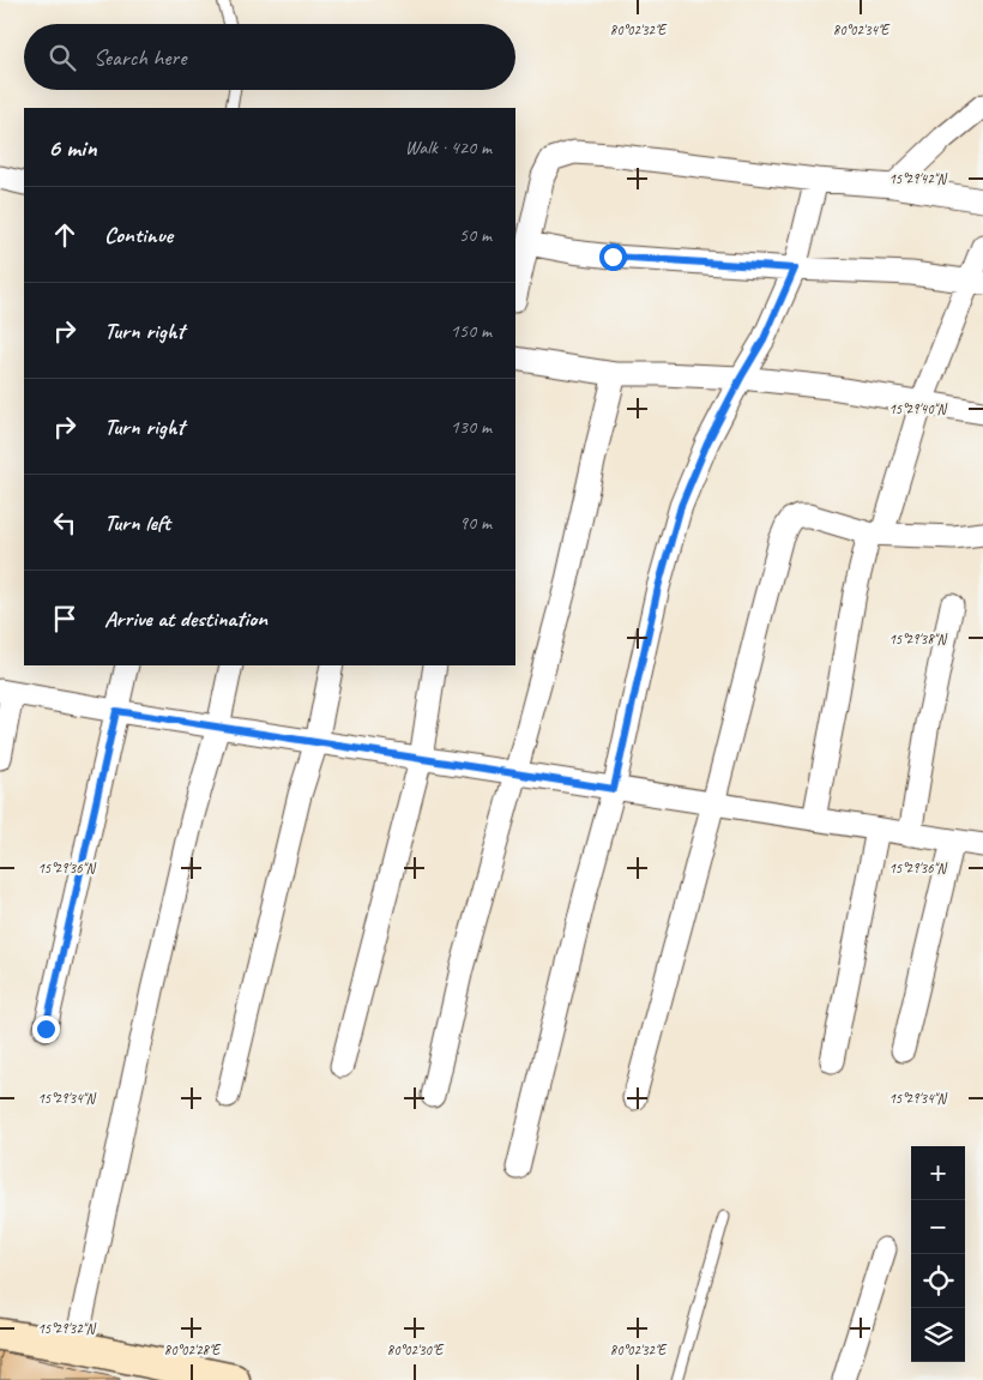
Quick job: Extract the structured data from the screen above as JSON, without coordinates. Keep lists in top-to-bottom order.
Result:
{
  "page": {
    "search": "Search here",
    "heading": ["6 min", "Walk · 420 m"],
    "list": [
      ["Continue", "50 m"],
      ["Turn right", "150 m"],
      ["Turn right", "130 m"],
      ["Turn left", "90 m"],
      "Arrive at destination"
    ],
    "map_buttons": ["+", "−"]
  },
  "coordinates": [
    "80°02'32\"E",
    "80°02'34\"E",
    "15°29'42\"N",
    "15°29'40\"N",
    "15°29'38\"N",
    "15°29'36\"N",
    "15°29'34\"N",
    "15°29'32\"N",
    "80°02'28\"E",
    "80°02'30\"E"
  ]
}
